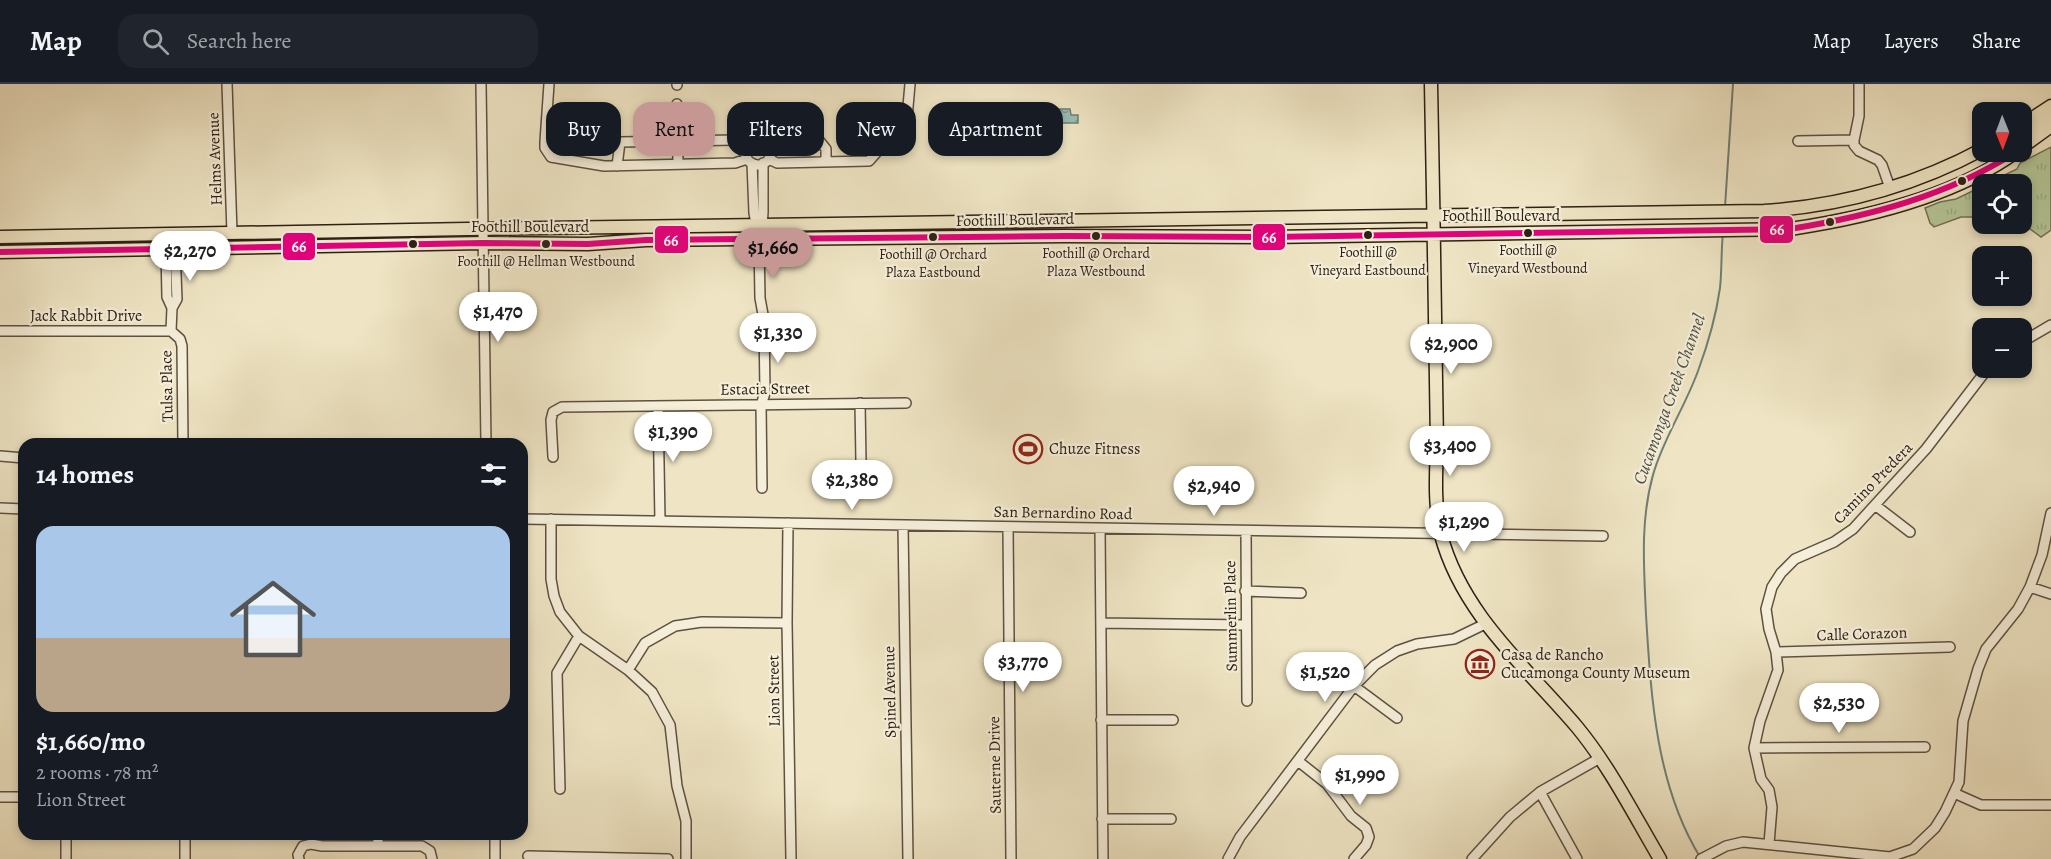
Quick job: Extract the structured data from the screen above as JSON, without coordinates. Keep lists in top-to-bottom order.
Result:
{
  "streets": {
    "main road": ["Foothill Boulevard"],
    "street": [
      "Helms Avenue",
      "Jack Rabbit Drive",
      "Tulsa Place",
      "Estacia Street",
      "Camino Predera",
      "San Bernardino Road",
      "Summerlin Place",
      "Calle Corazon",
      "Lion Street",
      "Spinel Avenue",
      "Sauterne Drive"
    ]
  },
  "crossings": [
    ["Helms Avenue", "Foothill Boulevard"],
    ["Jack Rabbit Drive", "Tulsa Place"],
    ["Camino Predera", "Calle Corazon"],
    ["San Bernardino Road", "Summerlin Place"],
    ["San Bernardino Road", "Lion Street"],
    ["San Bernardino Road", "Spinel Avenue"],
    ["San Bernardino Road", "Sauterne Drive"]
  ],
  "water": ["Cucamonga Creek Channel"],
  "places": {
    "other": [
      "Foothill @ Vineyard Westbound",
      "Foothill @ Vineyard Eastbound",
      "Foothill @ Orchard Plaza Westbound",
      "Foothill @ Orchard Plaza Eastbound",
      "Foothill @ Hellman Westbound"
    ],
    "sports": ["Chuze Fitness"],
    "museum": ["Casa de Rancho Cucamonga County Museum"]
  },
  "lines": ["transit line 66"],
  "north": "bottom",
  "page": {
    "header": "Map",
    "search": "Search here",
    "nav": ["Map", "Layers", "Share"],
    "map_buttons": ["+", "−"],
    "chip": [
      "Buy",
      "Rent",
      "Filters",
      "New",
      "Apartment"
    ],
    "price": [
      "$1,660",
      "$2,270",
      "$1,470",
      "$1,330",
      "$2,900",
      "$1,390",
      "$3,400",
      "$2,380",
      "$2,940",
      "$1,290",
      "$3,770",
      "$1,520",
      "$2,530",
      "$1,990"
    ],
    "heading": "14 homes",
    "list": [
      {
        "name": "$1,660/mo",
        "note": "2 rooms · 78 m² · Lion Street"
      }
    ]
  }
}
